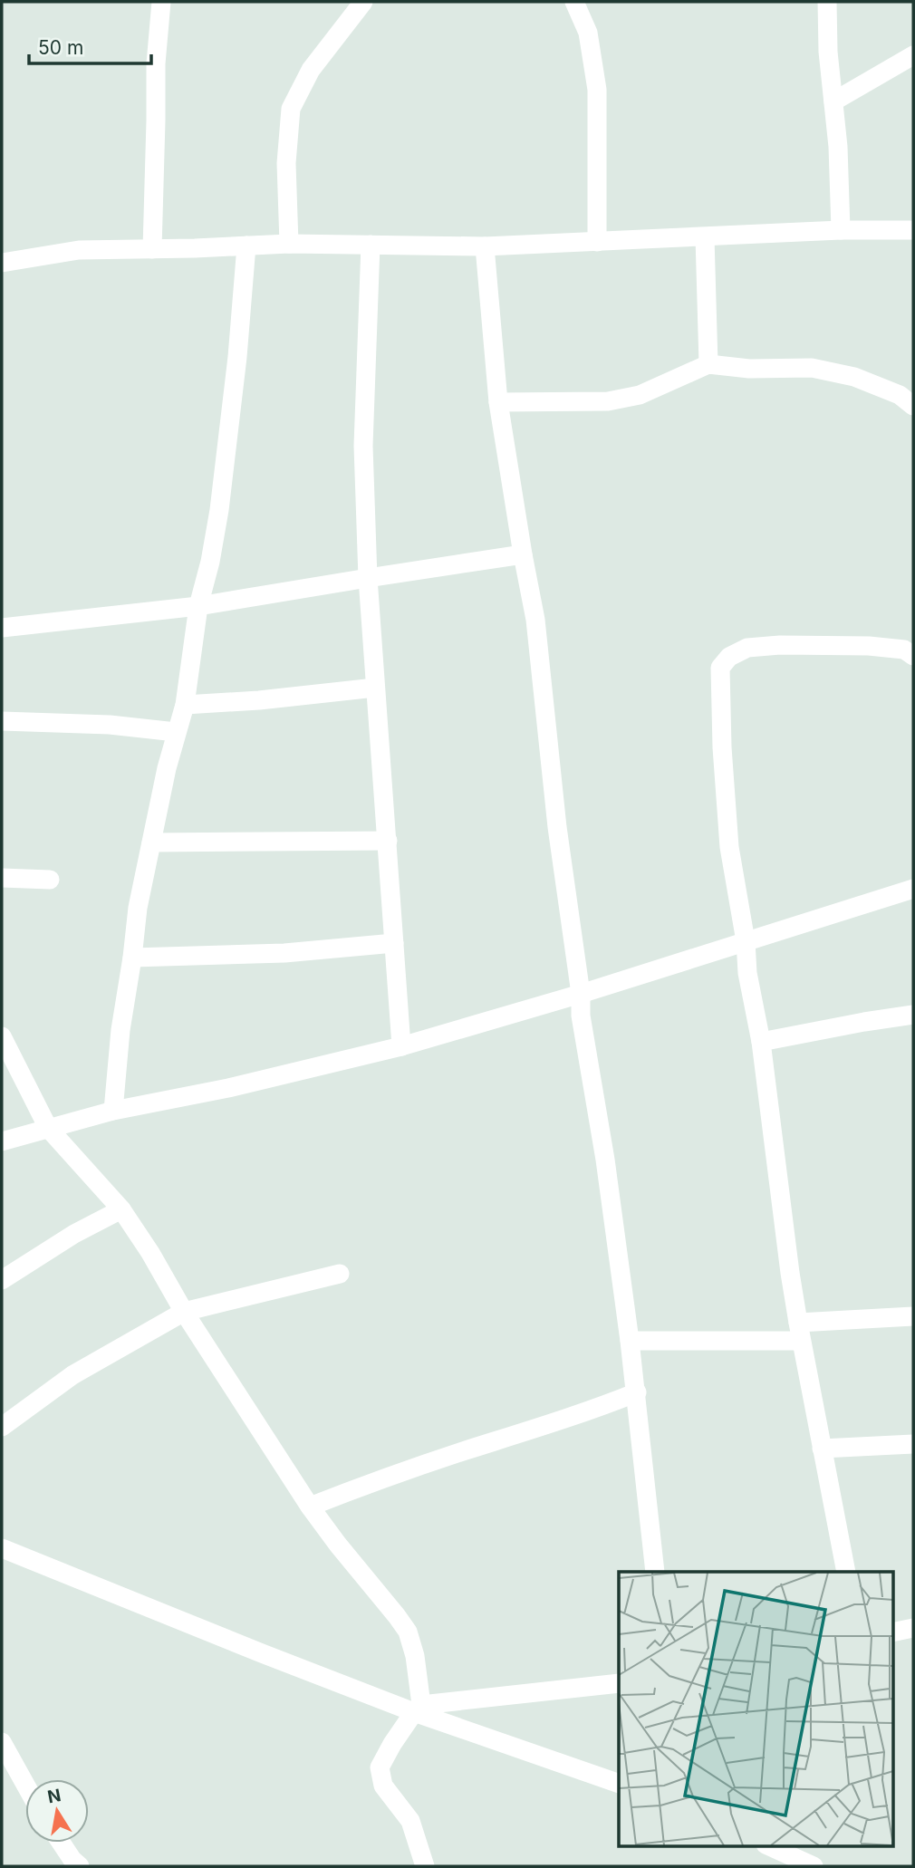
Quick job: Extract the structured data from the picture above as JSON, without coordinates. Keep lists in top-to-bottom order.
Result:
{
  "scale_bar": "50 m",
  "north": "top"
}
